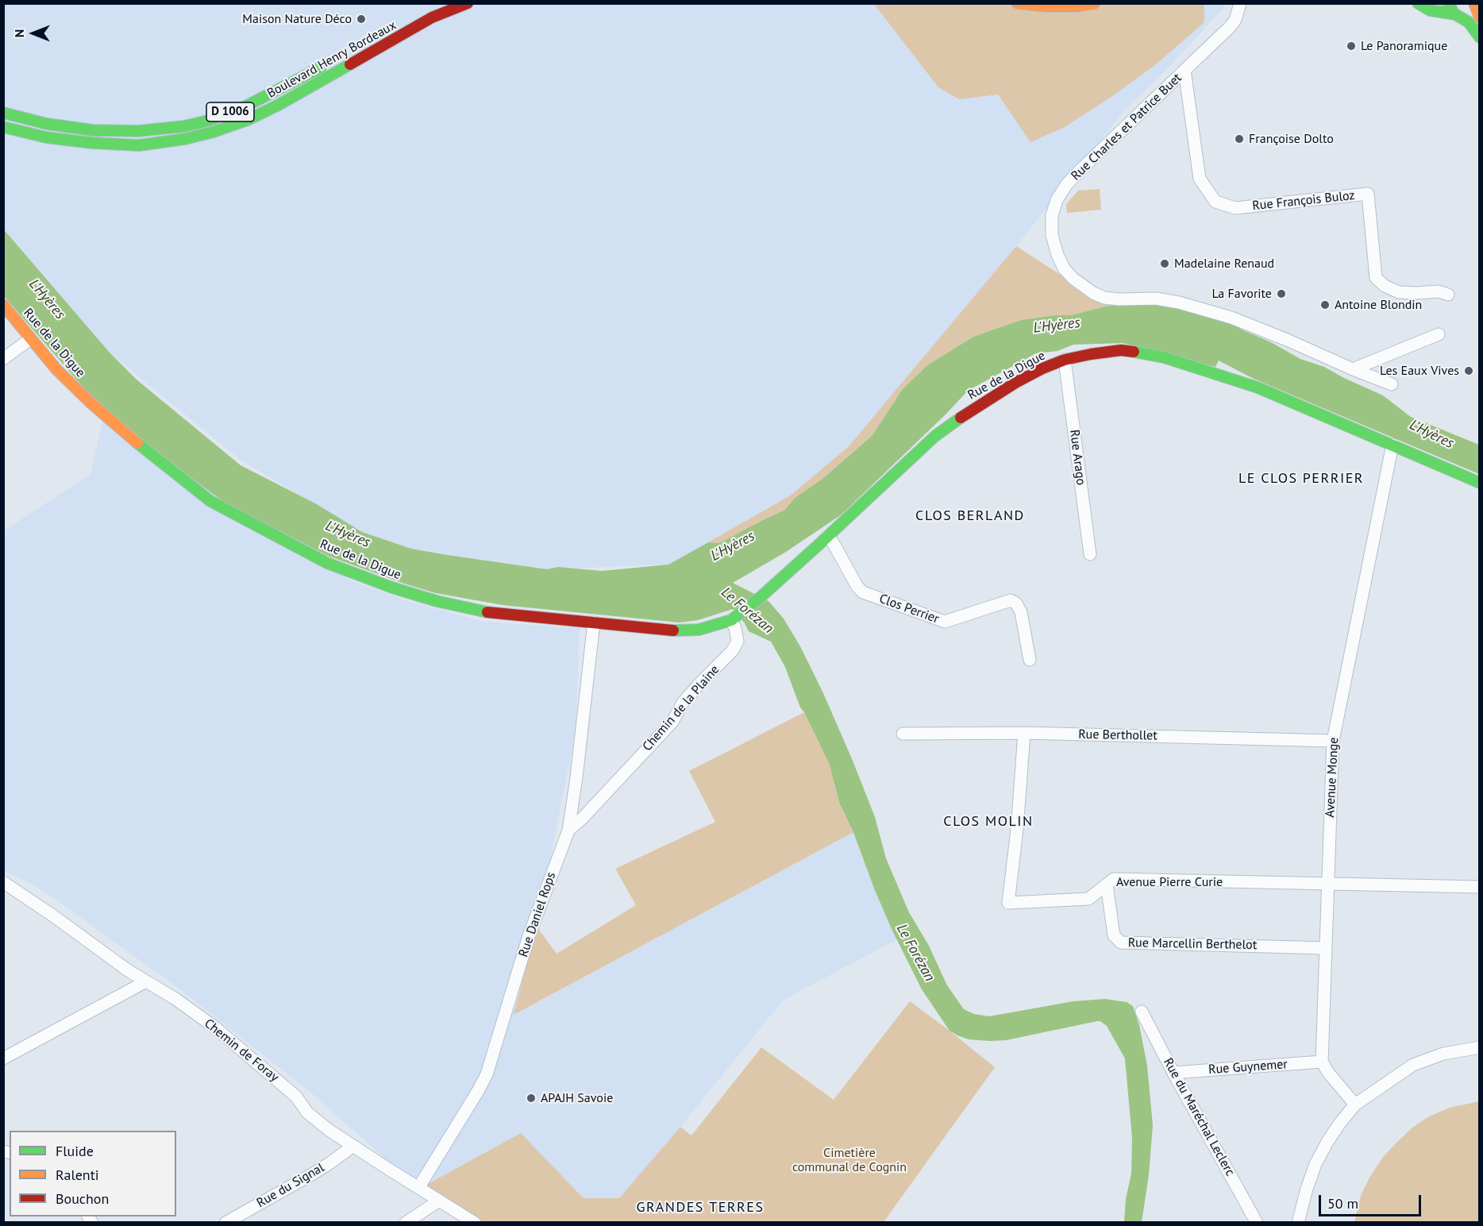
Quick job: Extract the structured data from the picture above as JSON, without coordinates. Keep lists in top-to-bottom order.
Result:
{
  "streets": {
    "street": [
      "Boulevard Henry Bordeaux",
      "D 1006",
      "Rue Charles et Patrice Buet",
      "Rue François Buloz",
      "Rue de la Digue",
      "Rue Arago",
      "Clos Perrier",
      "Chemin de la Plaine",
      "Rue Berthollet",
      "Avenue Monge",
      "Avenue Pierre Curie",
      "Rue Daniel Rops",
      "Rue Marcellin Berthelot",
      "Chemin de Foray",
      "Rue Guynemer",
      "Rue du Maréchal Leclerc",
      "Rue du Signal"
    ]
  },
  "crossings": [
    ["Rue Charles et Patrice Buet", "Rue François Buloz"],
    ["Rue de la Digue", "Rue Arago"],
    ["Rue de la Digue", "Clos Perrier"],
    ["Rue de la Digue", "Chemin de la Plaine"],
    ["Rue de la Digue", "Avenue Monge"],
    ["Rue de la Digue", "Rue Daniel Rops"],
    ["Chemin de la Plaine", "Rue Daniel Rops"],
    ["Rue Berthollet", "Avenue Monge"],
    ["Rue Berthollet", "Avenue Pierre Curie"],
    ["Avenue Monge", "Avenue Pierre Curie"],
    ["Avenue Monge", "Rue Marcellin Berthelot"],
    ["Avenue Monge", "Rue Guynemer"],
    ["Avenue Pierre Curie", "Rue Marcellin Berthelot"],
    ["Rue Daniel Rops", "Chemin de Foray"],
    ["Chemin de Foray", "Rue du Signal"],
    ["Rue Guynemer", "Rue du Maréchal Leclerc"]
  ],
  "districts": [
    "LE CLOS PERRIER",
    "CLOS BERLAND",
    "CLOS MOLIN",
    "GRANDES TERRES"
  ],
  "water": ["L'Hyères", "Le Forézan"],
  "parks": ["Cimetière communal de Cognin"],
  "places": [
    "Maison Nature Déco",
    "Le Panoramique",
    "Françoise Dolto",
    "Madelaine Renaud",
    "La Favorite",
    "Antoine Blondin",
    "Les Eaux Vives",
    "APAJH Savoie"
  ],
  "legend": ["Fluide", "Ralenti", "Bouchon"],
  "scale_bar": "50 m",
  "north": "left"
}
